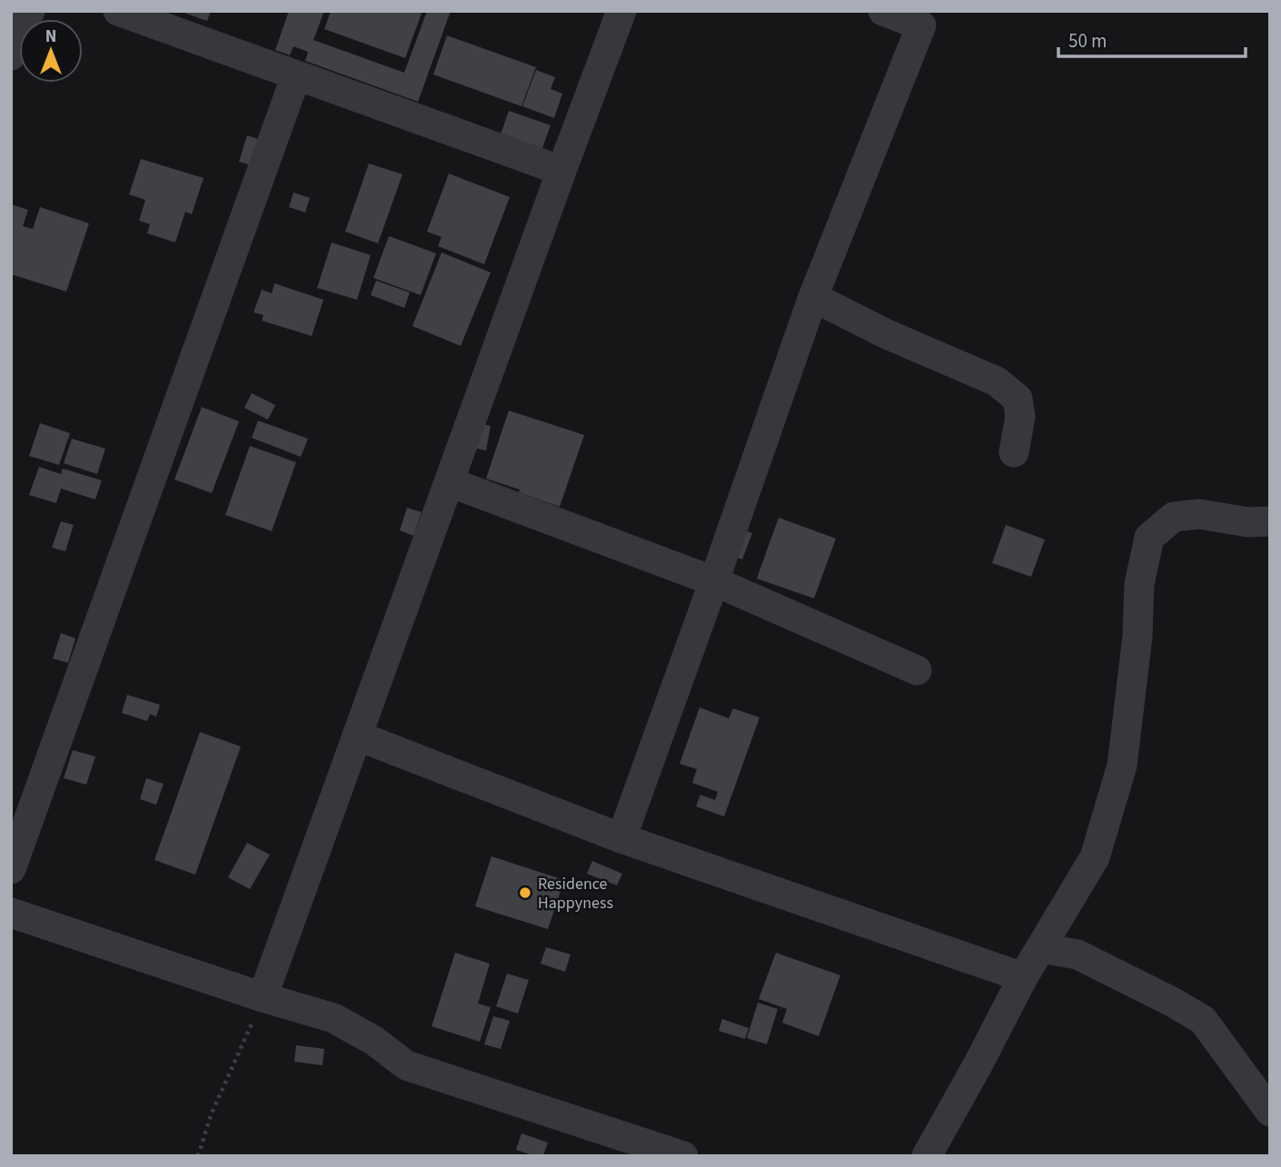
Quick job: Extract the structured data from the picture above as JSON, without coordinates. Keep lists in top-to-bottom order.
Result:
{
  "places": ["Residence Happyness"],
  "scale_bar": "50 m",
  "north": "top"
}
